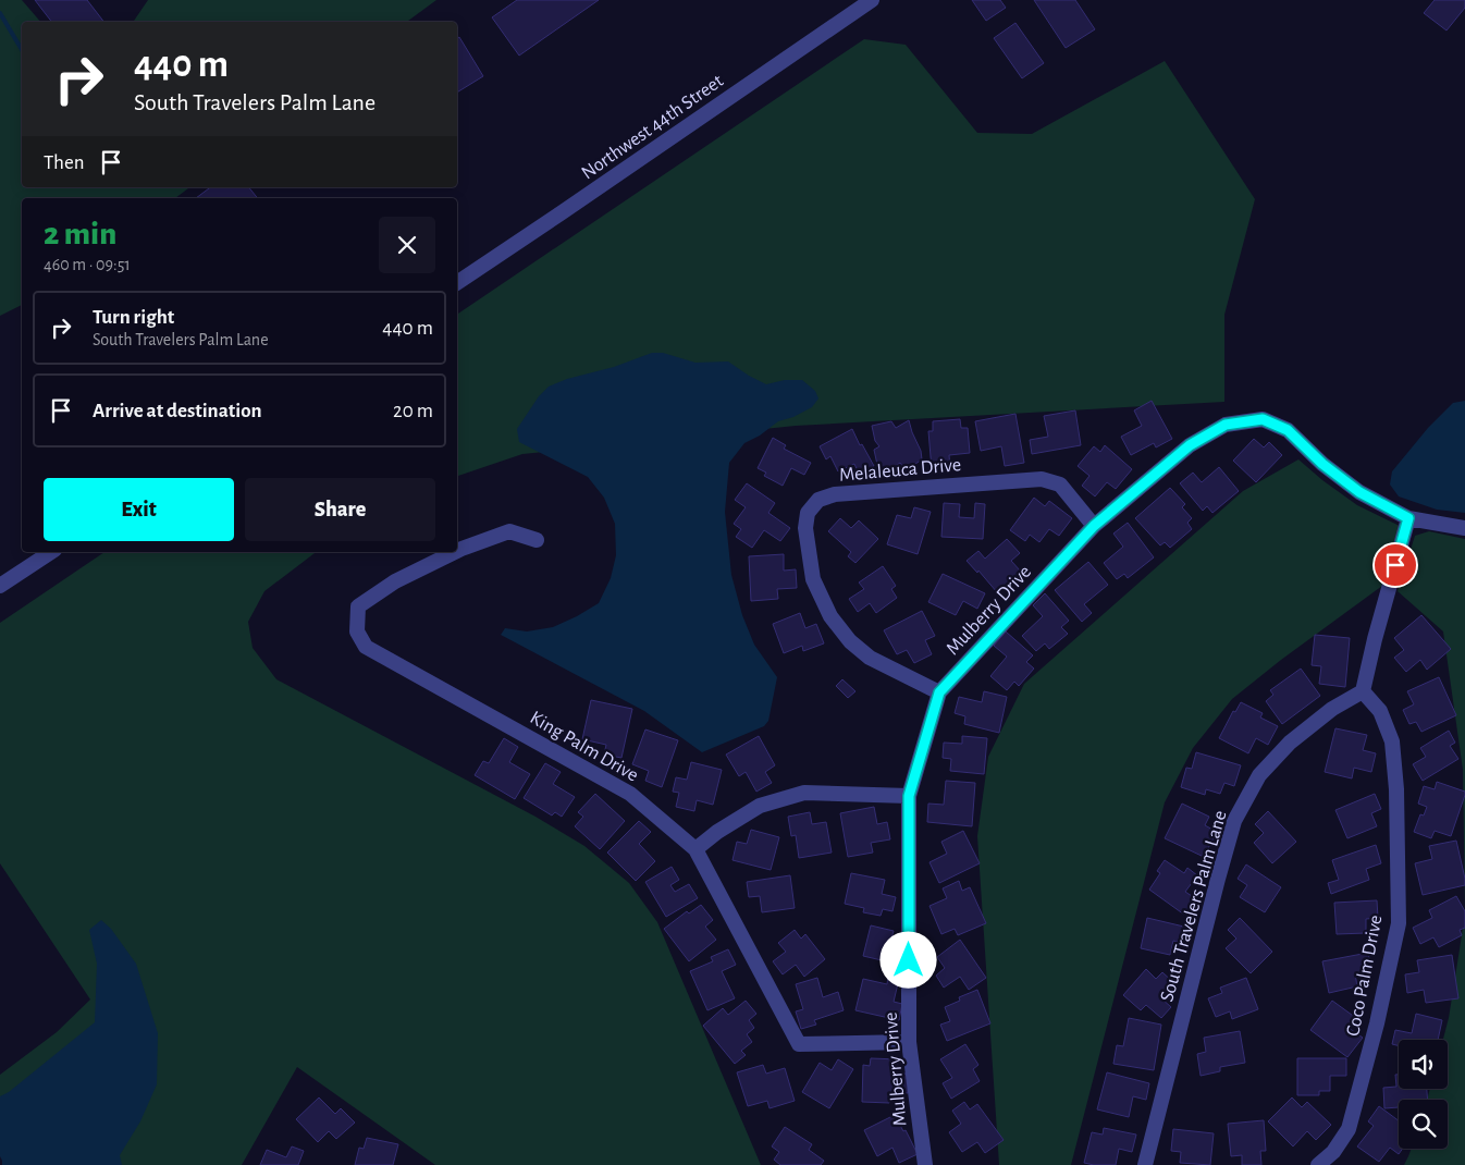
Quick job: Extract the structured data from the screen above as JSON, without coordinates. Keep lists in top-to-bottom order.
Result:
{
  "streets": {
    "street": [
      "Northwest 44th Street",
      "Melaleuca Drive",
      "Mulberry Drive",
      "King Palm Drive",
      "South Travelers Palm Lane",
      "Coco Palm Drive"
    ]
  },
  "crossings": [
    ["Melaleuca Drive", "Mulberry Drive"],
    ["Mulberry Drive", "King Palm Drive"],
    ["South Travelers Palm Lane", "Coco Palm Drive"]
  ],
  "page": {
    "turn": ["440 m", "South Travelers Palm Lane"],
    "then": "Then",
    "heading": ["2 min", "460 m · 09:51"],
    "list": [
      {
        "name": "Turn right",
        "note": "South Travelers Palm Lane",
        "value": "440 m"
      },
      {
        "name": "Arrive at destination",
        "value": "20 m"
      }
    ],
    "buttons": ["Exit", "Share"]
  }
}
